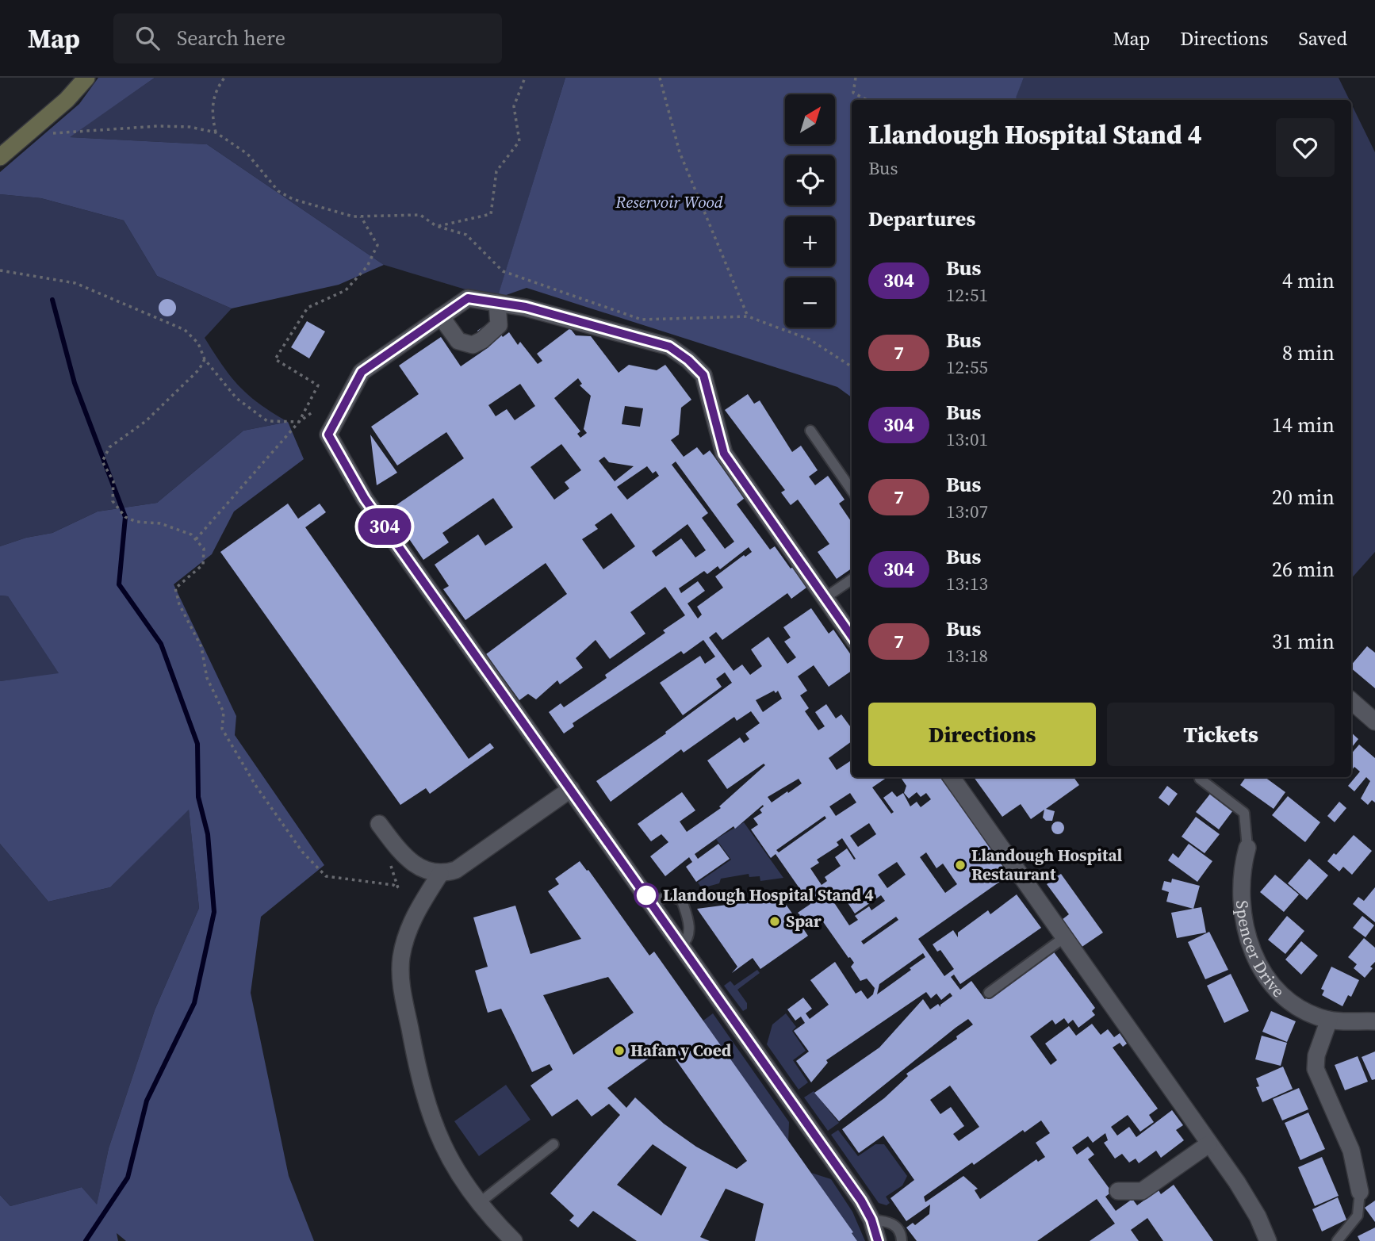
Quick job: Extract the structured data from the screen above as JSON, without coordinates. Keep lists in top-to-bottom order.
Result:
{
  "streets": {
    "street": ["Spencer Drive"]
  },
  "parks": ["Reservoir Wood"],
  "places": [
    "Llandough Hospital Restaurant",
    "Llandough Hospital Stand 4",
    "Spar",
    "Hafan y Coed"
  ],
  "lines": ["bus line 304"],
  "north": "top right",
  "page": {
    "header": "Map",
    "search": "Search here",
    "nav": ["Map", "Directions", "Saved"],
    "on_map": "304",
    "map_buttons": ["+", "−"],
    "heading": [
      ["Llandough Hospital Stand 4", "Bus"],
      "Departures"
    ],
    "list": [
      {
        "mark": "304",
        "name": "Bus",
        "note": "12:51",
        "value": "4 min"
      },
      {
        "mark": "7",
        "name": "Bus",
        "note": "12:55",
        "value": "8 min"
      },
      {
        "mark": "304",
        "name": "Bus",
        "note": "13:01",
        "value": "14 min"
      },
      {
        "mark": "7",
        "name": "Bus",
        "note": "13:07",
        "value": "20 min"
      },
      {
        "mark": "304",
        "name": "Bus",
        "note": "13:13",
        "value": "26 min"
      },
      {
        "mark": "7",
        "name": "Bus",
        "note": "13:18",
        "value": "31 min"
      }
    ],
    "buttons": ["Directions", "Tickets"]
  }
}
